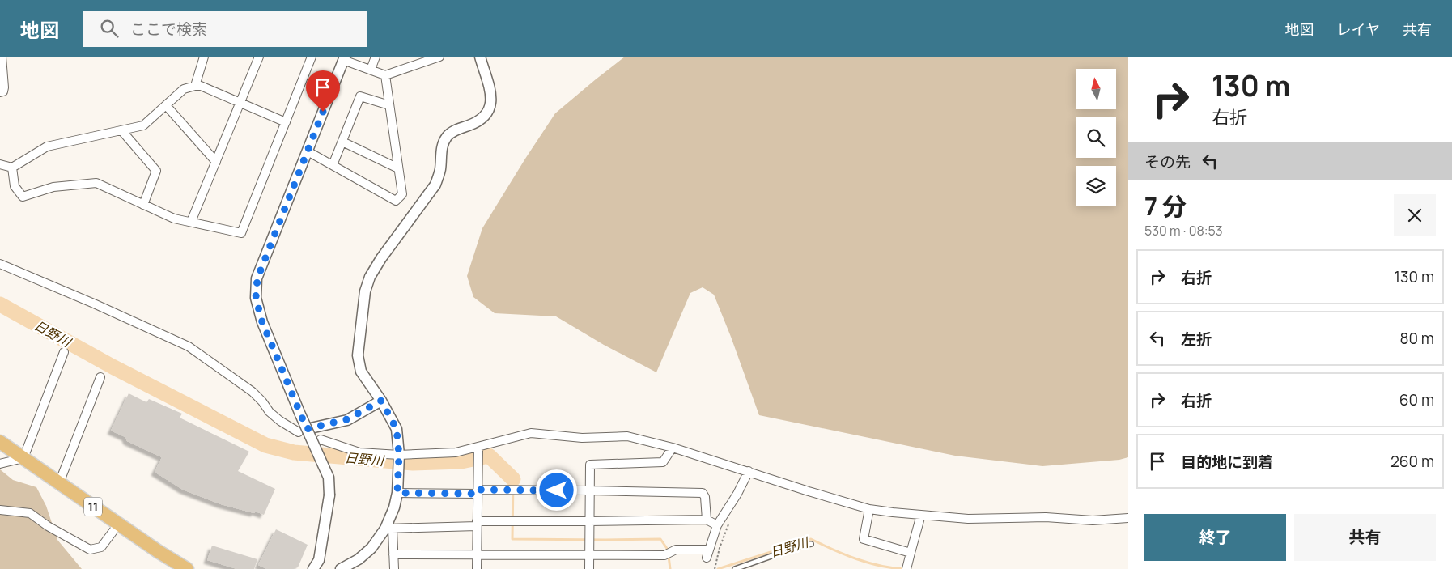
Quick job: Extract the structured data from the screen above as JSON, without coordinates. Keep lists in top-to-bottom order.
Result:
{
  "streets": {
    "main road": ["11"]
  },
  "water": ["日野川"],
  "north": "top",
  "page": {
    "header": "地図",
    "search": "ここで検索",
    "nav": ["地図", "レイヤ", "共有"],
    "turn": ["130 m", "右折"],
    "then": "その先",
    "heading": ["7 分", "530 m · 08:53"],
    "list": [
      {
        "name": "右折",
        "value": "130 m"
      },
      {
        "name": "左折",
        "value": "80 m"
      },
      {
        "name": "右折",
        "value": "60 m"
      },
      {
        "name": "目的地に到着",
        "value": "260 m"
      }
    ],
    "buttons": ["終了", "共有"]
  }
}
